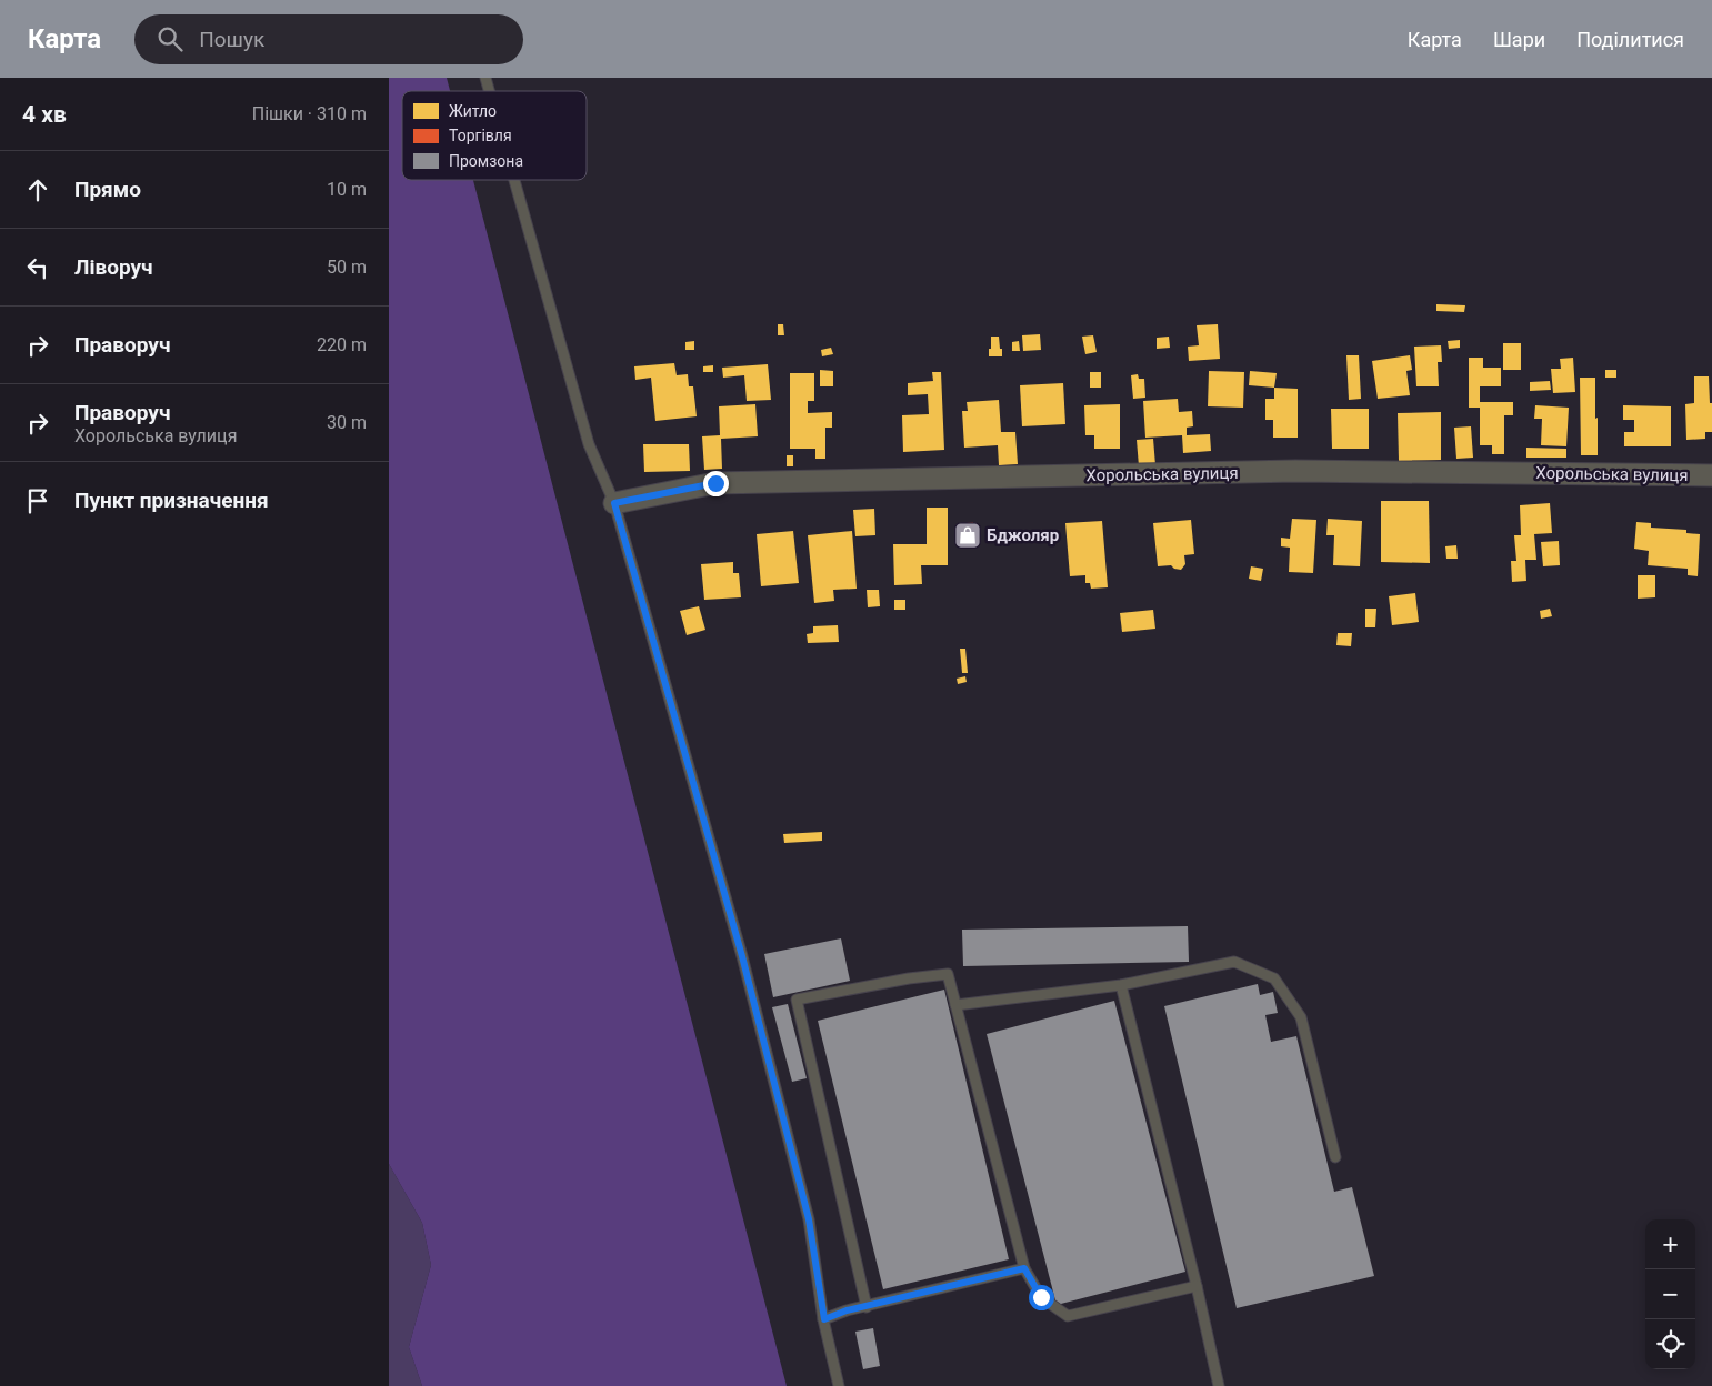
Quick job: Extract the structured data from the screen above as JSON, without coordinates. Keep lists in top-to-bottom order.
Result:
{
  "streets": {
    "street": ["Хорольська вулиця"]
  },
  "places": {
    "shop": ["Бджоляр"]
  },
  "legend": ["Житло", "Торгівля", "Промзона"],
  "page": {
    "header": "Карта",
    "search": "Пошук",
    "nav": ["Карта", "Шари", "Поділитися"],
    "heading": ["4 хв", "Пішки · 310 m"],
    "list": [
      ["Прямо", "10 m"],
      ["Ліворуч", "50 m"],
      ["Праворуч", "220 m"],
      ["Праворуч", "Хорольська вулиця", "30 m"],
      "Пункт призначення"
    ],
    "map_buttons": ["+", "−"]
  }
}
